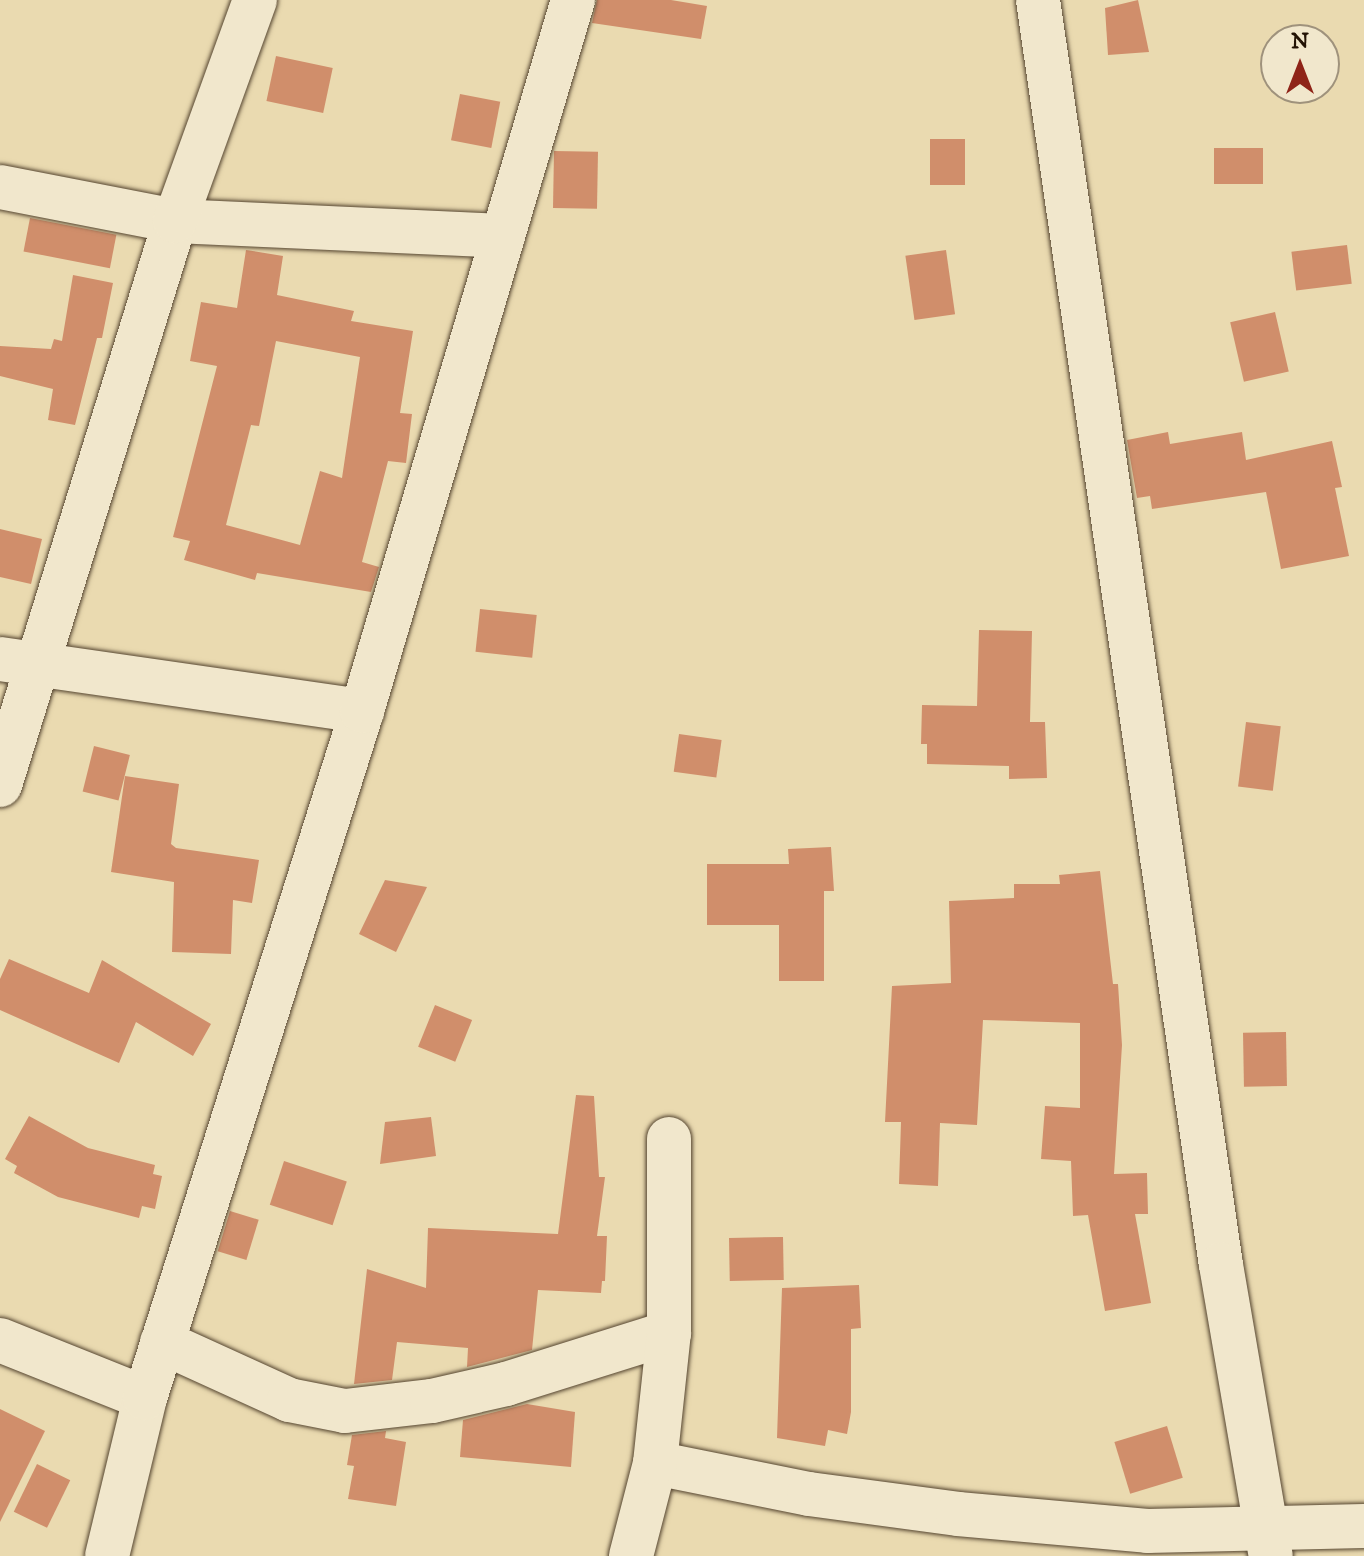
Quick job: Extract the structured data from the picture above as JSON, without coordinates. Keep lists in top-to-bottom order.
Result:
{
  "north": "top"
}
